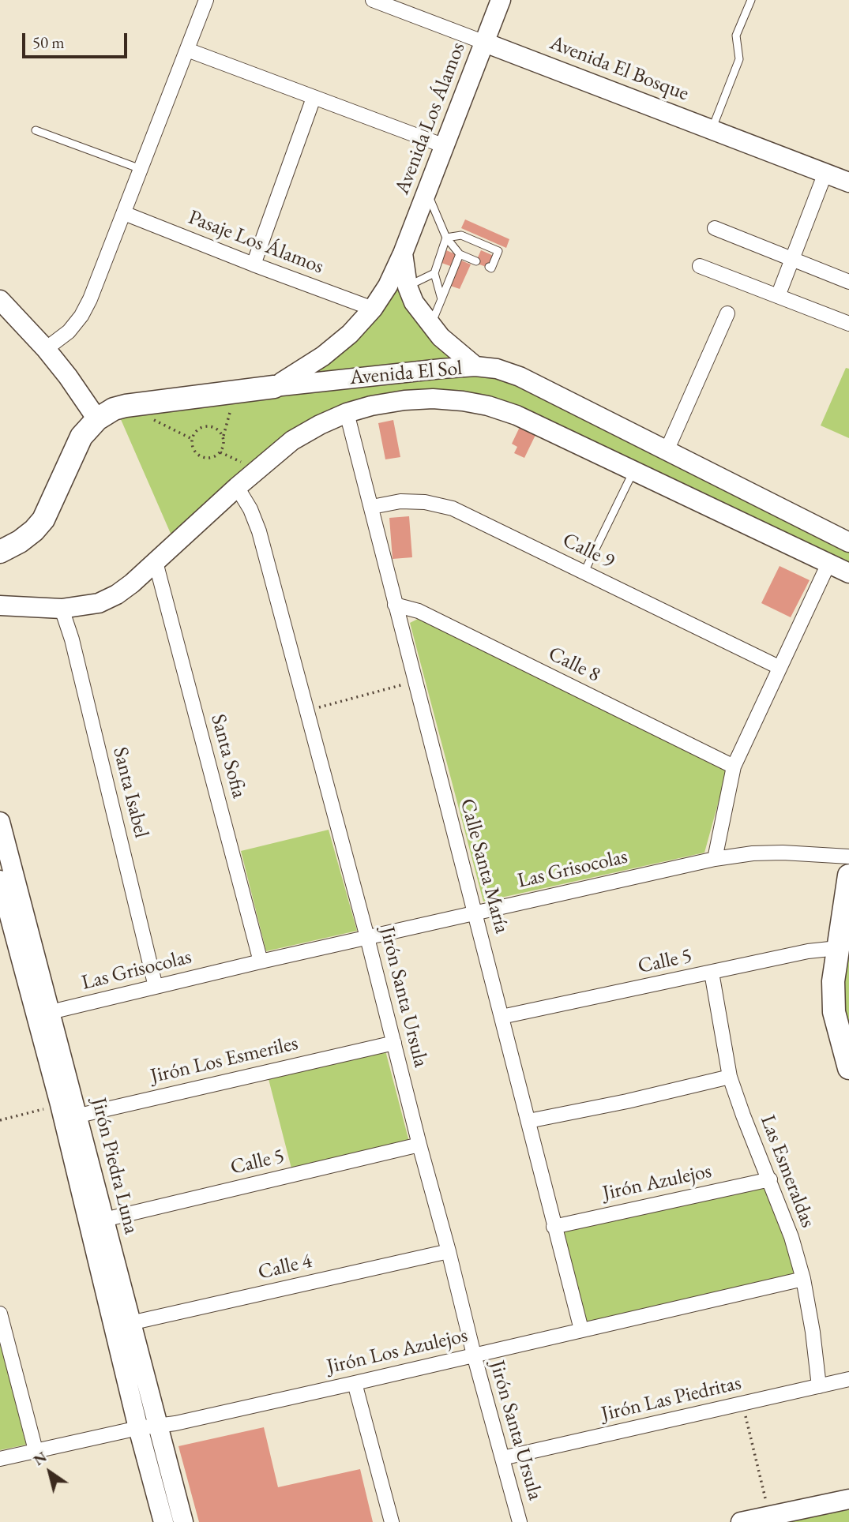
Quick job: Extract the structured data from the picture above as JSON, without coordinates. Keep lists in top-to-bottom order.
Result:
{
  "streets": {
    "main road": [
      "Avenida El Bosque",
      "Avenida Los Álamos",
      "Avenida El Sol",
      "Jirón Piedra Luna"
    ],
    "street": [
      "Pasaje Los Álamos",
      "Calle 9",
      "Calle 8",
      "Santa Sofia",
      "Santa Isabel",
      "Calle Santa María",
      "Las Grisocolas",
      "Calle 5",
      "Jirón Santa Ursula",
      "Jirón Los Esmeriles",
      "Las Esmeraldas",
      "Jirón Azulejos",
      "Calle 4",
      "Jirón Los Azulejos",
      "Jirón Las Piedritas"
    ]
  },
  "crossings": [
    ["Avenida El Bosque", "Avenida Los Álamos"],
    ["Avenida Los Álamos", "Pasaje Los Álamos"],
    ["Avenida Los Álamos", "Avenida El Sol"],
    ["Avenida El Sol", "Santa Sofia"],
    ["Avenida El Sol", "Santa Isabel"],
    ["Avenida El Sol", "Calle Santa María"],
    ["Avenida El Sol", "Jirón Santa Ursula"],
    ["Calle 9", "Calle Santa María"],
    ["Calle 8", "Calle Santa María"],
    ["Santa Sofia", "Las Grisocolas"],
    ["Santa Isabel", "Las Grisocolas"],
    ["Calle Santa María", "Las Grisocolas"],
    ["Calle Santa María", "Calle 5"],
    ["Calle Santa María", "Jirón Azulejos"],
    ["Calle Santa María", "Jirón Los Azulejos"],
    ["Las Grisocolas", "Jirón Santa Ursula"],
    ["Las Grisocolas", "Jirón Piedra Luna"],
    ["Calle 5", "Jirón Santa Ursula"],
    ["Calle 5", "Jirón Piedra Luna"],
    ["Calle 5", "Las Esmeraldas"],
    ["Jirón Santa Ursula", "Jirón Los Esmeriles"],
    ["Jirón Santa Ursula", "Calle 4"],
    ["Jirón Santa Ursula", "Jirón Los Azulejos"],
    ["Jirón Santa Ursula", "Jirón Las Piedritas"],
    ["Jirón Los Esmeriles", "Jirón Piedra Luna"],
    ["Jirón Piedra Luna", "Calle 4"],
    ["Jirón Piedra Luna", "Jirón Los Azulejos"],
    ["Las Esmeraldas", "Jirón Azulejos"],
    ["Las Esmeraldas", "Jirón Los Azulejos"],
    ["Las Esmeraldas", "Jirón Las Piedritas"]
  ],
  "scale_bar": "50 m",
  "north": "top left"
}
